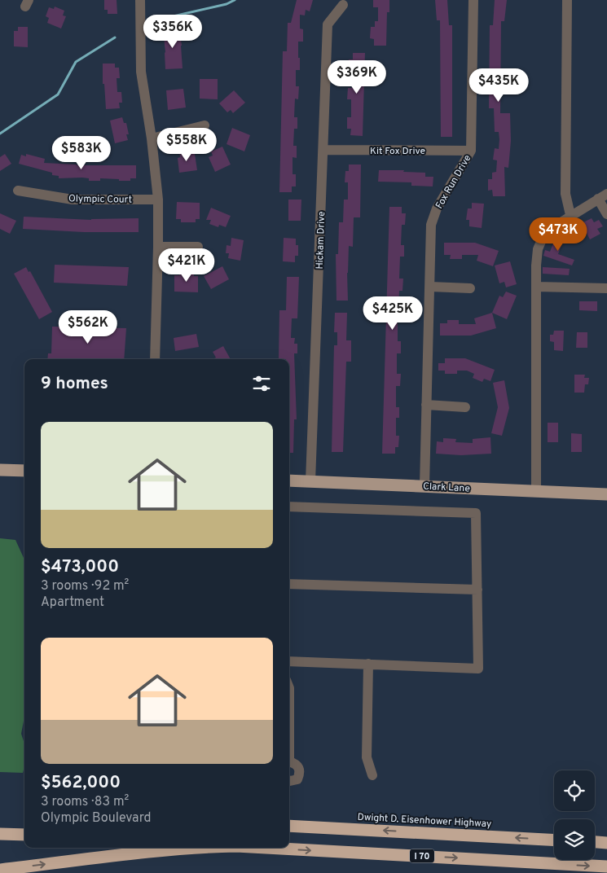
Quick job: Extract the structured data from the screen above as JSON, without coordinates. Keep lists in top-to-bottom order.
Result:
{
  "streets": {
    "highway": ["Dwight D. Eisenhower Highway", "I 70"],
    "main road": ["Clark Lane"],
    "street": [
      "Kit Fox Drive",
      "Fox Run Drive",
      "Olympic Court",
      "Hickam Drive"
    ]
  },
  "crossings": [
    ["Kit Fox Drive", "Fox Run Drive"],
    ["Kit Fox Drive", "Hickam Drive"],
    ["Fox Run Drive", "Clark Lane"],
    ["Hickam Drive", "Clark Lane"]
  ],
  "page": {
    "price": [
      "$356K",
      "$369K",
      "$435K",
      "$558K",
      "$583K",
      "$473K",
      "$421K",
      "$425K",
      "$562K"
    ],
    "heading": "9 homes",
    "list": [
      {
        "name": "$473,000",
        "note": "3 rooms · 92 m² · Apartment"
      },
      {
        "name": "$562,000",
        "note": "3 rooms · 83 m² · Olympic Boulevard"
      }
    ]
  }
}
